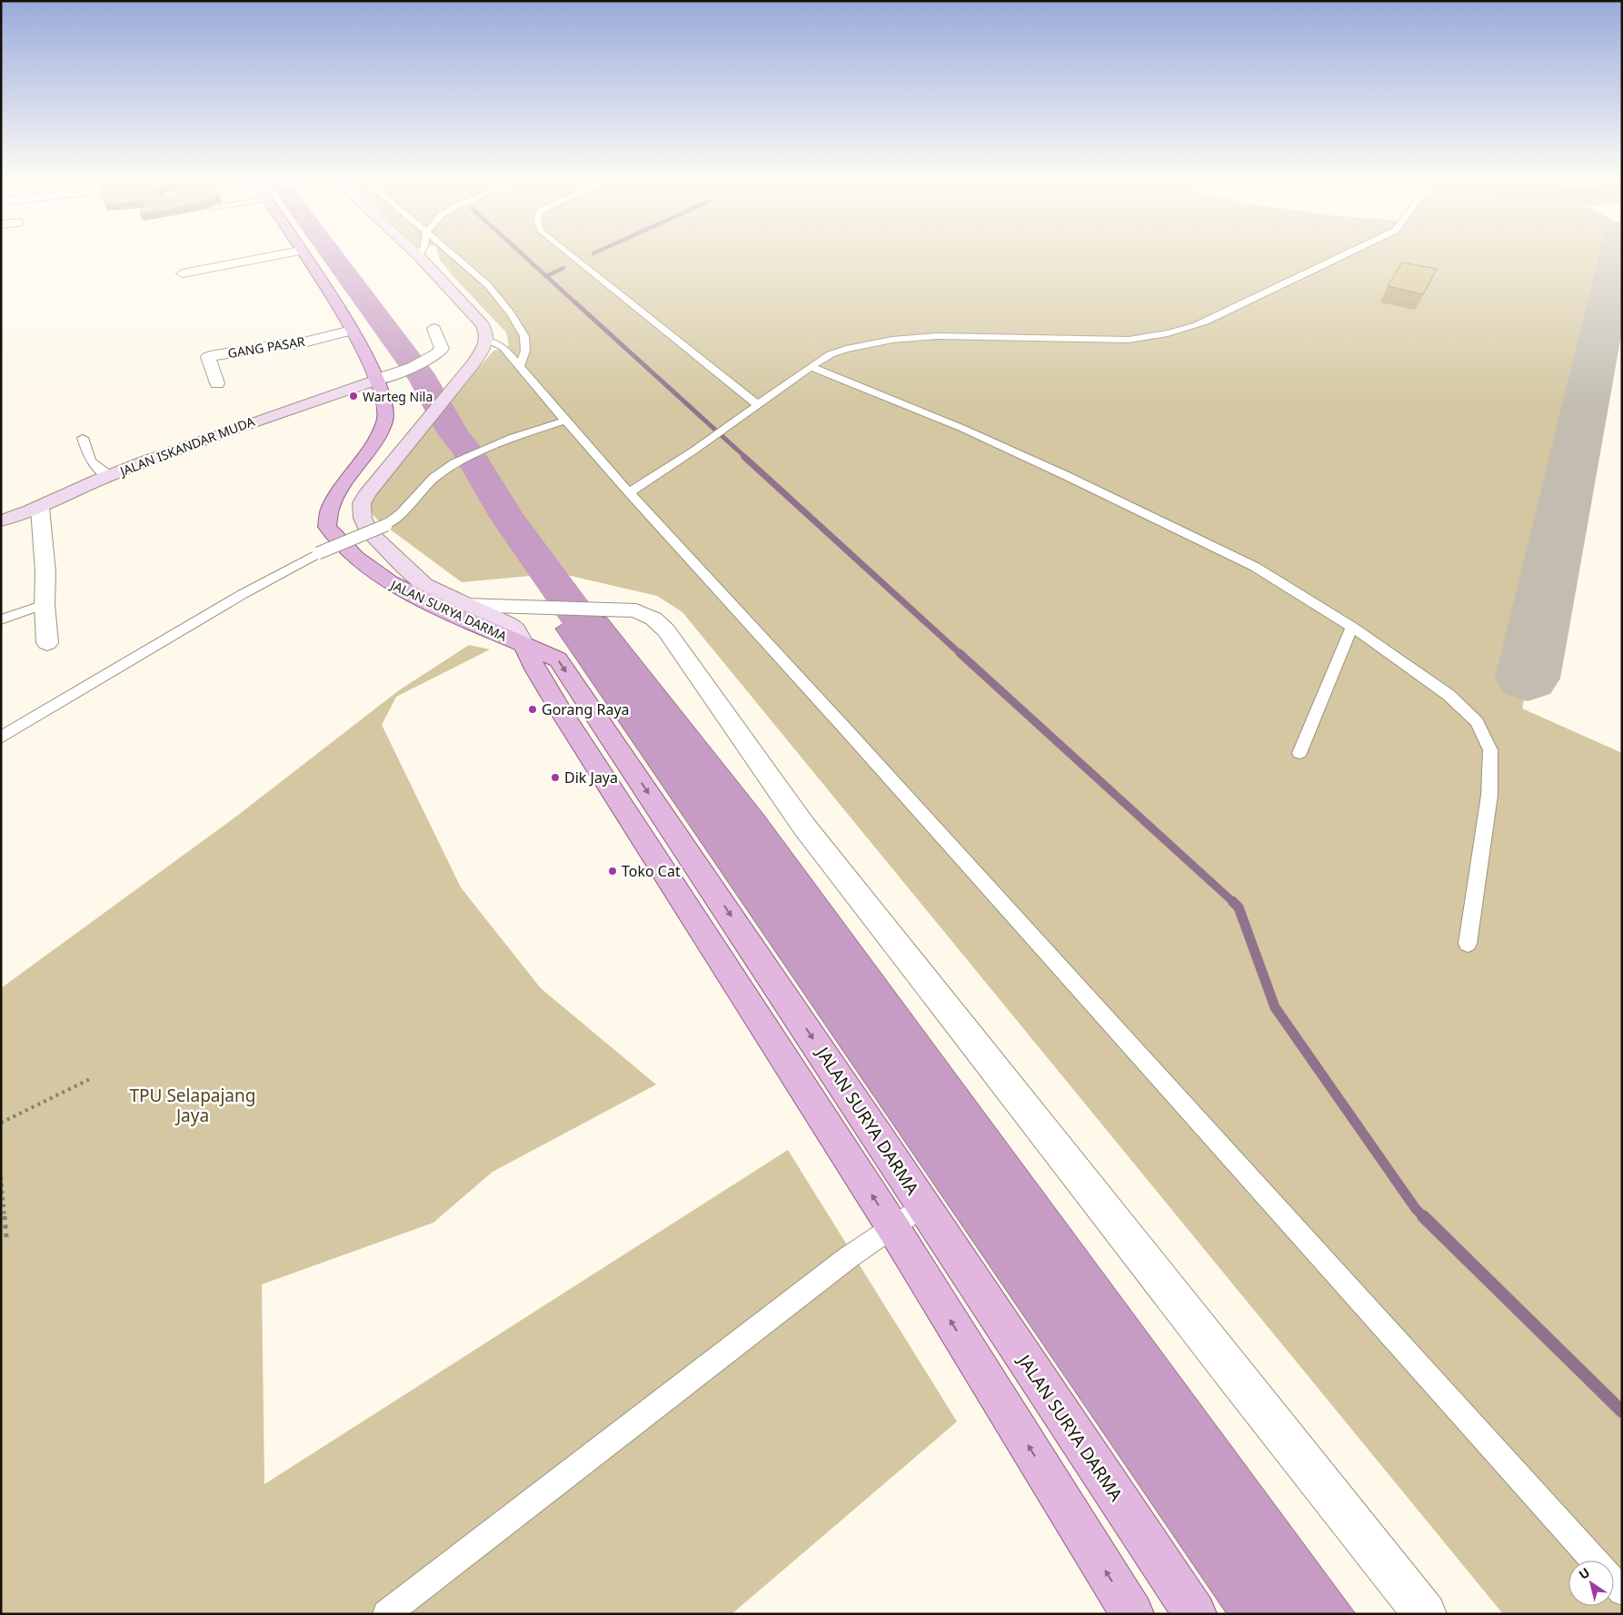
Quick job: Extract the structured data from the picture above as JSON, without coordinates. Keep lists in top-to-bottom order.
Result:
{
  "streets": {
    "main road": ["JALAN ISKANDAR MUDA", "JALAN SURYA DARMA"],
    "street": ["GANG PASAR"]
  },
  "crossings": [
    ["GANG PASAR", "JALAN SURYA DARMA"],
    ["JALAN ISKANDAR MUDA", "JALAN SURYA DARMA"]
  ],
  "parks": ["TPU Selapajang Jaya"],
  "places": [
    "Warteg Nila",
    "Gorang Raya",
    "Dik Jaya",
    "Toko Cat"
  ],
  "north": "top left"
}
